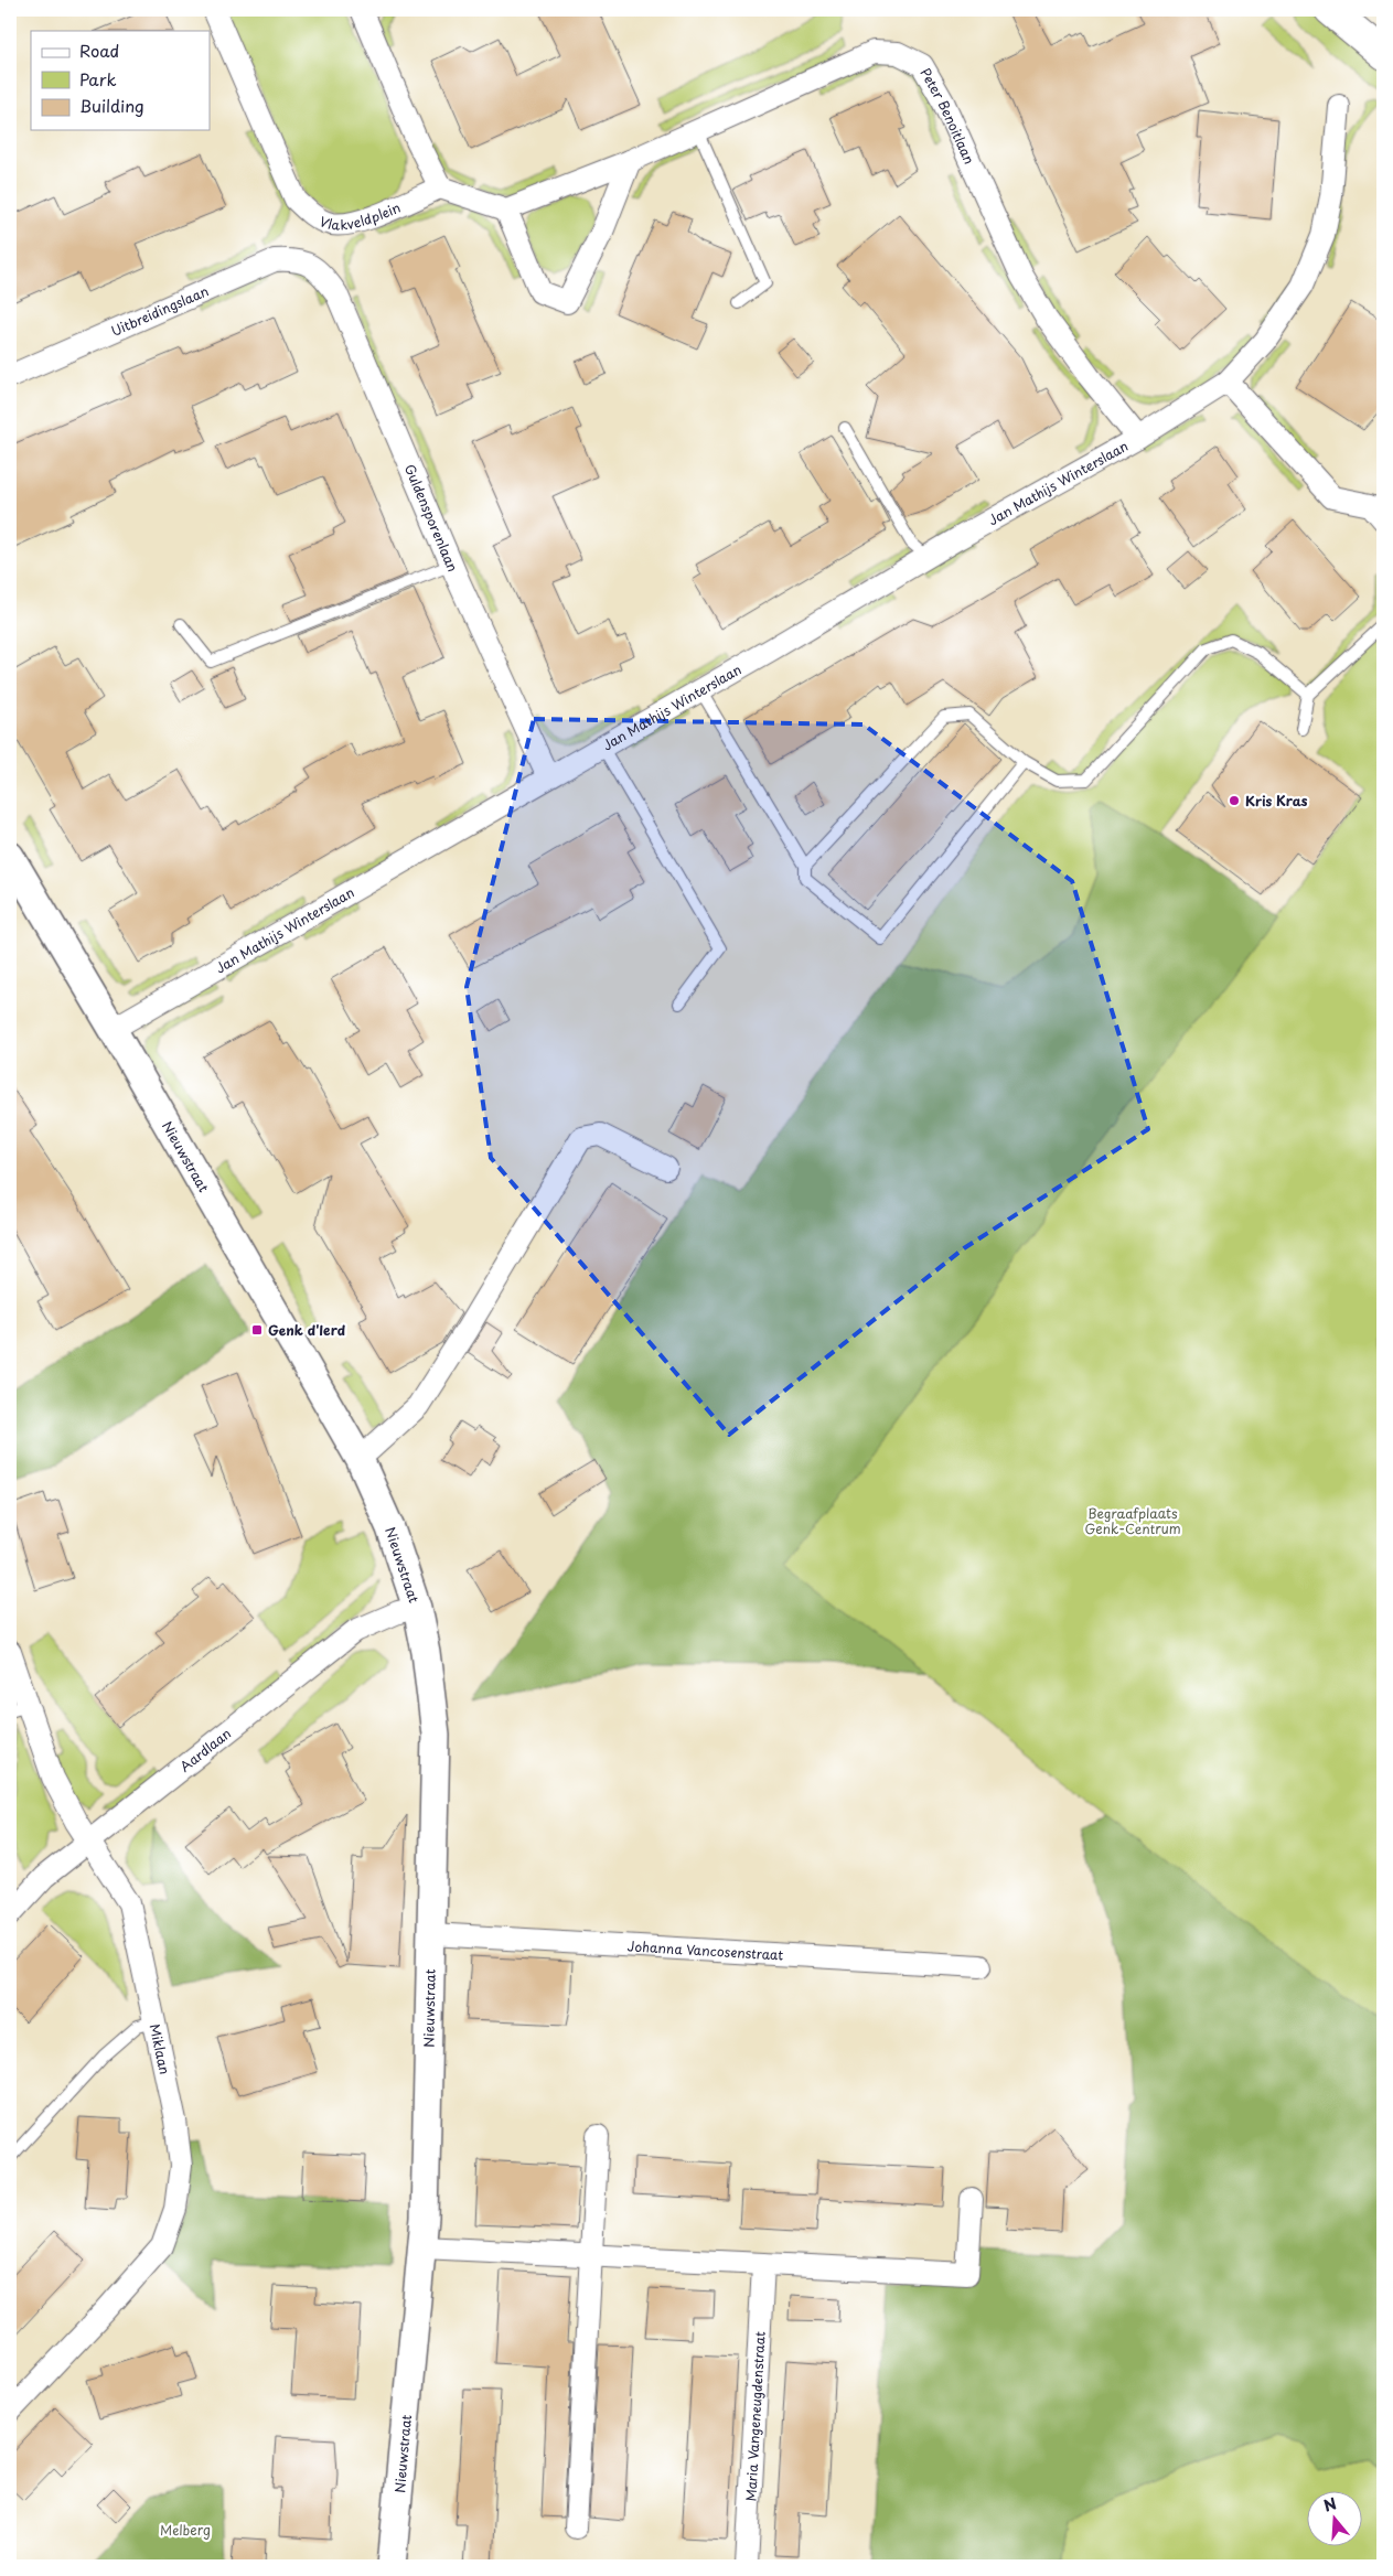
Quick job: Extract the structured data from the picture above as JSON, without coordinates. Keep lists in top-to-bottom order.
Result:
{
  "streets": {
    "street": [
      "Peter Benoitlaan",
      "Vlakveldplein",
      "Uitbreidingslaan",
      "Jan Mathijs Winterslaan",
      "Guldensporenlaan",
      "Nieuwstraat",
      "Aardlaan",
      "Johanna Vancosenstraat",
      "Miklaan",
      "Maria Vangeneugdenstraat"
    ]
  },
  "crossings": [
    ["Peter Benoitlaan", "Jan Mathijs Winterslaan"],
    ["Uitbreidingslaan", "Guldensporenlaan"],
    ["Jan Mathijs Winterslaan", "Guldensporenlaan"],
    ["Jan Mathijs Winterslaan", "Nieuwstraat"],
    ["Nieuwstraat", "Aardlaan"],
    ["Nieuwstraat", "Johanna Vancosenstraat"],
    ["Aardlaan", "Miklaan"]
  ],
  "parks": ["Begraafplaats Genk-Centrum", "Melberg"],
  "places": {
    "other": ["Kris Kras"],
    "transit": ["Genk d'Ierd"]
  },
  "legend": ["Road", "Park", "Building"],
  "north": "top"
}
